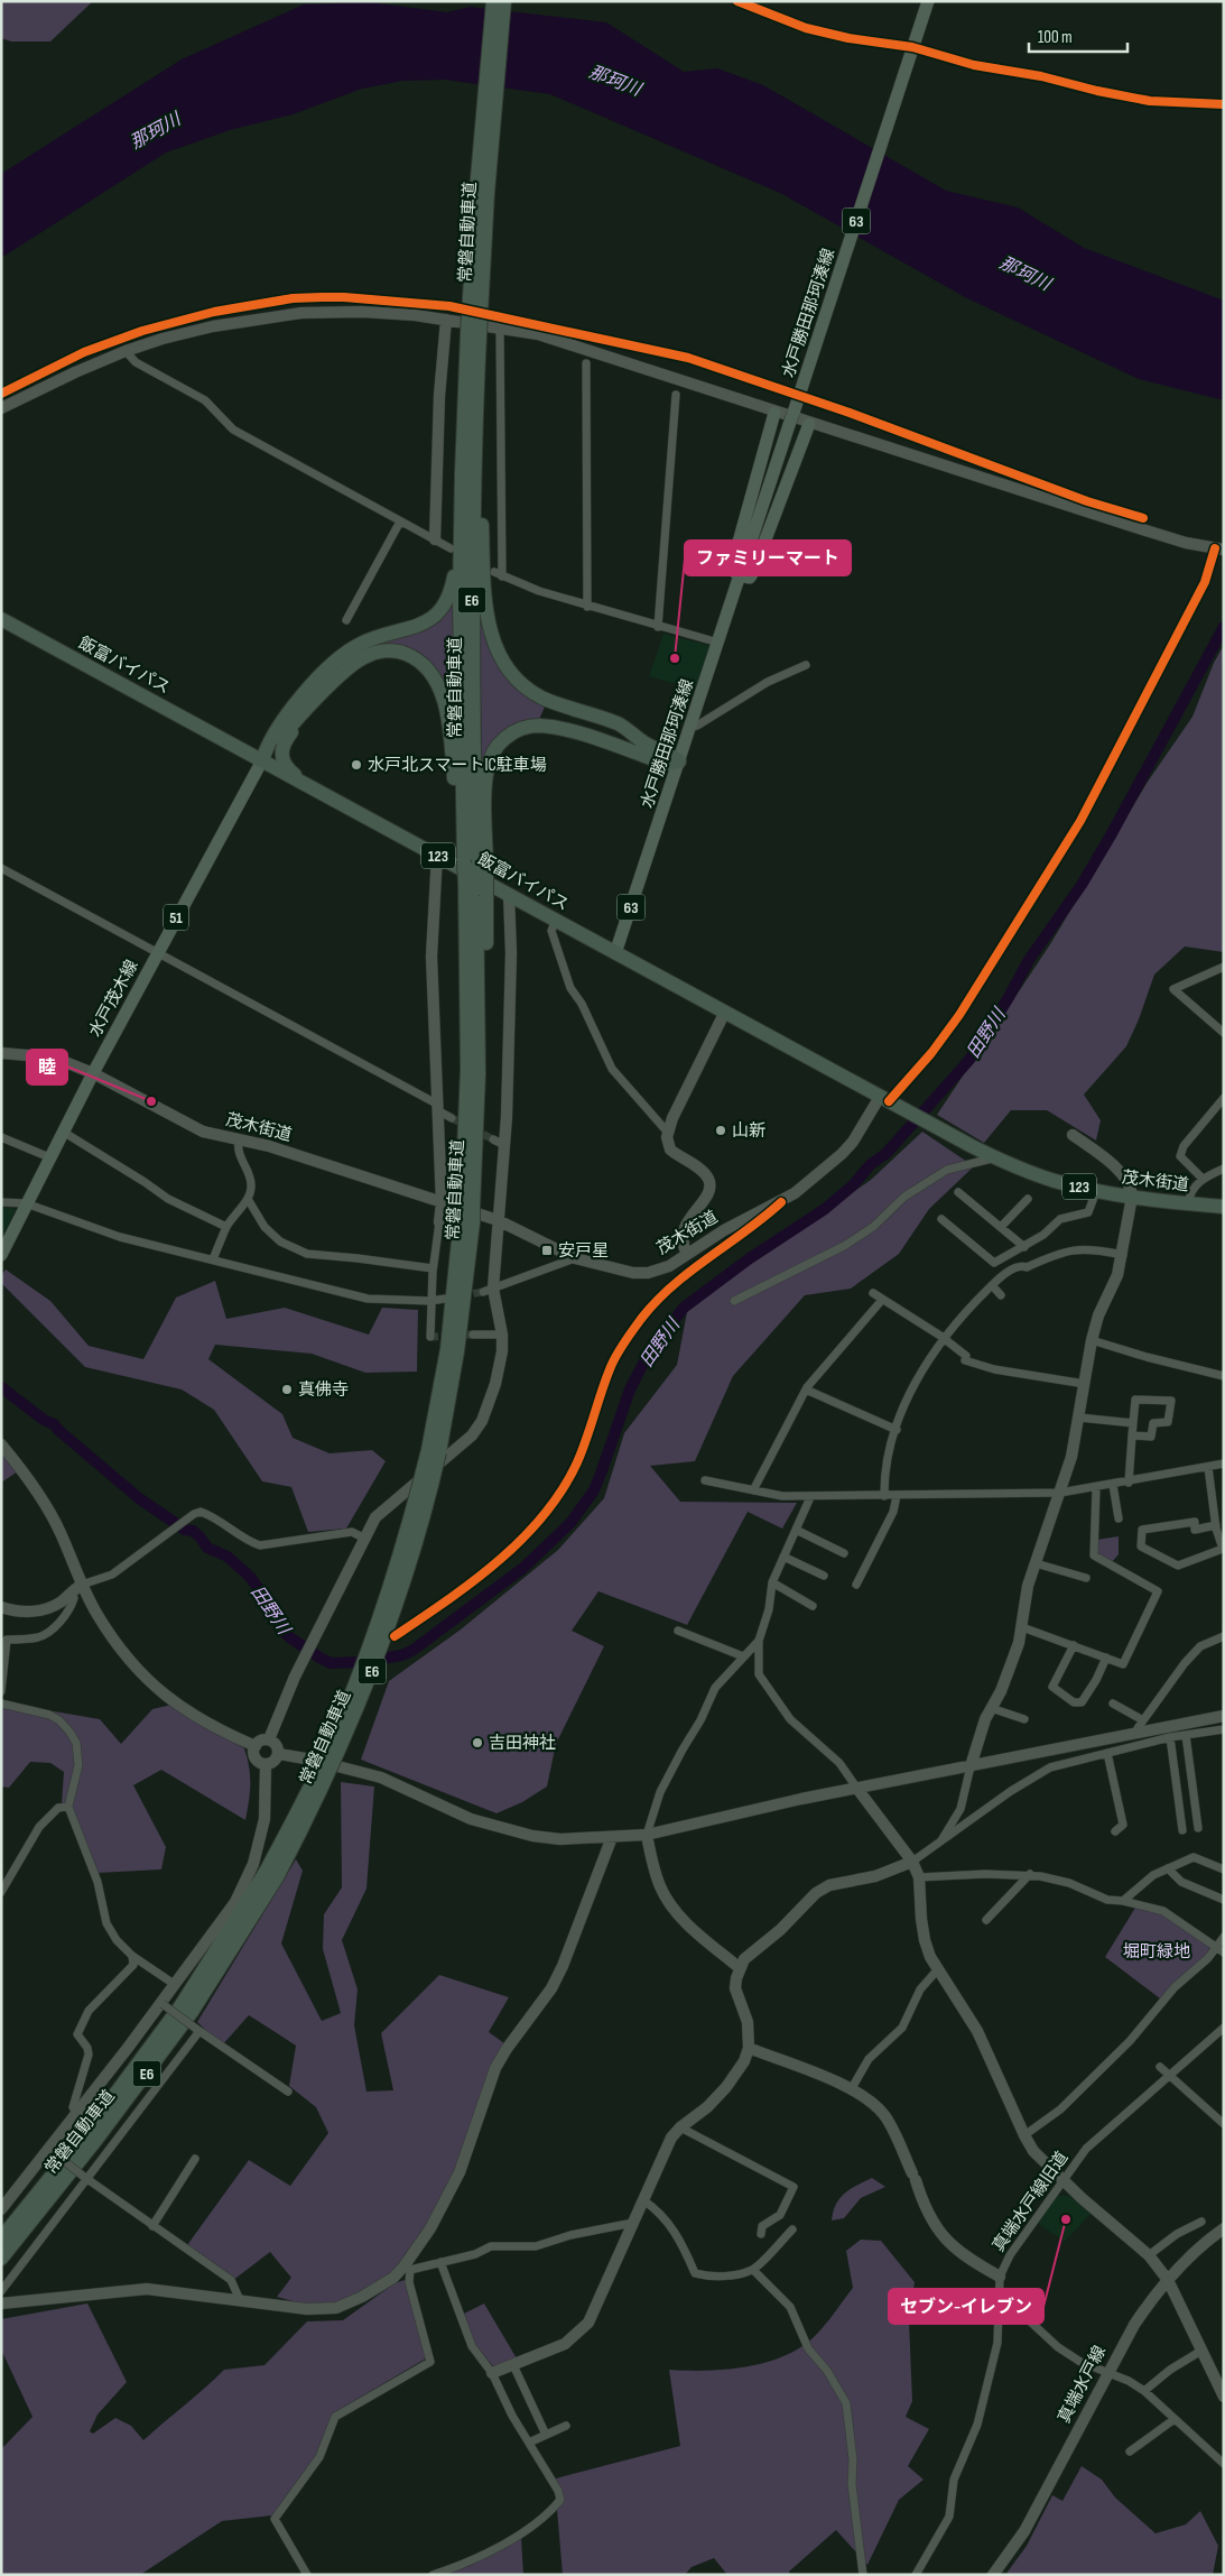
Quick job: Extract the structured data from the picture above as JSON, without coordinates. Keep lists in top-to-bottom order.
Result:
{
  "streets": {
    "highway": [
      "常磐自動車道",
      "E6",
      "飯富バイパス",
      "123",
      "茂木街道"
    ],
    "main road": [
      "63",
      "水戸勝田那珂湊線",
      "51",
      "水戸茂木線"
    ],
    "street": ["真端水戸線旧道", "真端水戸線"]
  },
  "crossings": [
    ["水戸勝田那珂湊線", "飯富バイパス"],
    ["飯富バイパス", "水戸茂木線"],
    ["飯富バイパス", "茂木街道"],
    ["水戸茂木線", "茂木街道"]
  ],
  "water": ["那珂川", "田野川"],
  "parks": ["堀町緑地"],
  "places": {
    "other": [
      "ファミリーマート",
      "水戸北スマートIC駐車場",
      "睦",
      "山新",
      "真佛寺",
      "吉田神社",
      "セブン-イレブン"
    ],
    "transit": ["安戸星"]
  },
  "scale_bar": "100 m"
}
